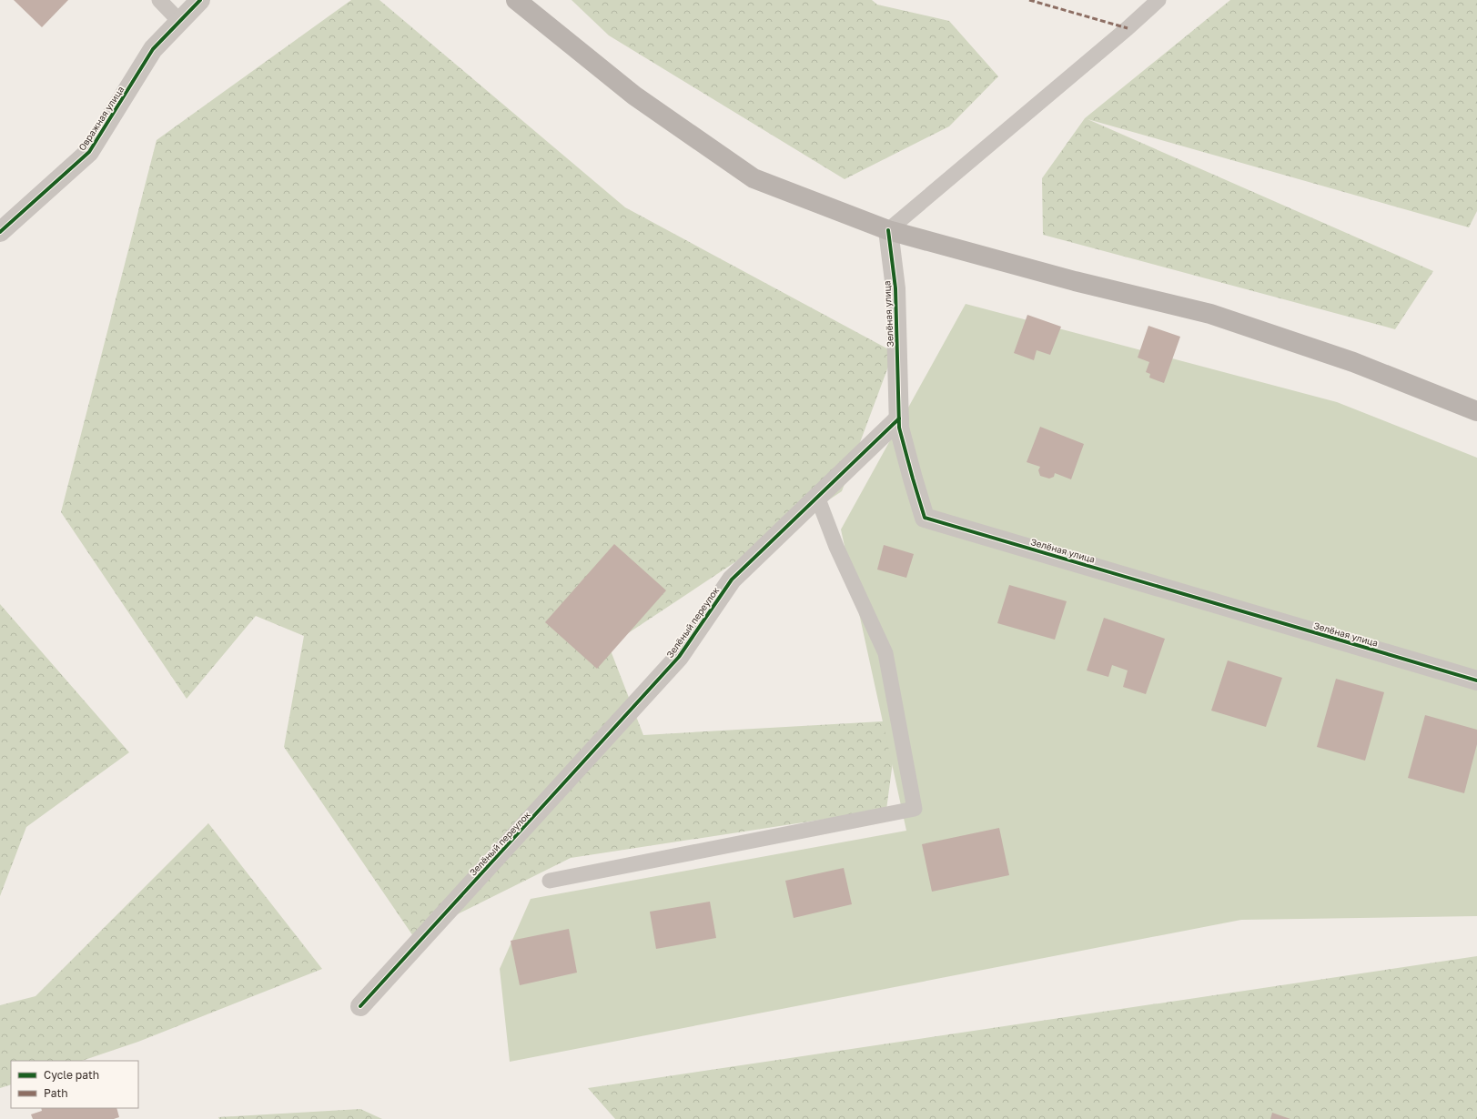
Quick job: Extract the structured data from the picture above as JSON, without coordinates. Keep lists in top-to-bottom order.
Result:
{
  "streets": {
    "street": ["Овражная улица", "Зелёная улица", "Зелёный переулок"]
  },
  "crossings": [
    ["Зелёная улица", "Зелёный переулок"]
  ],
  "legend": ["Cycle path", "Path"]
}
